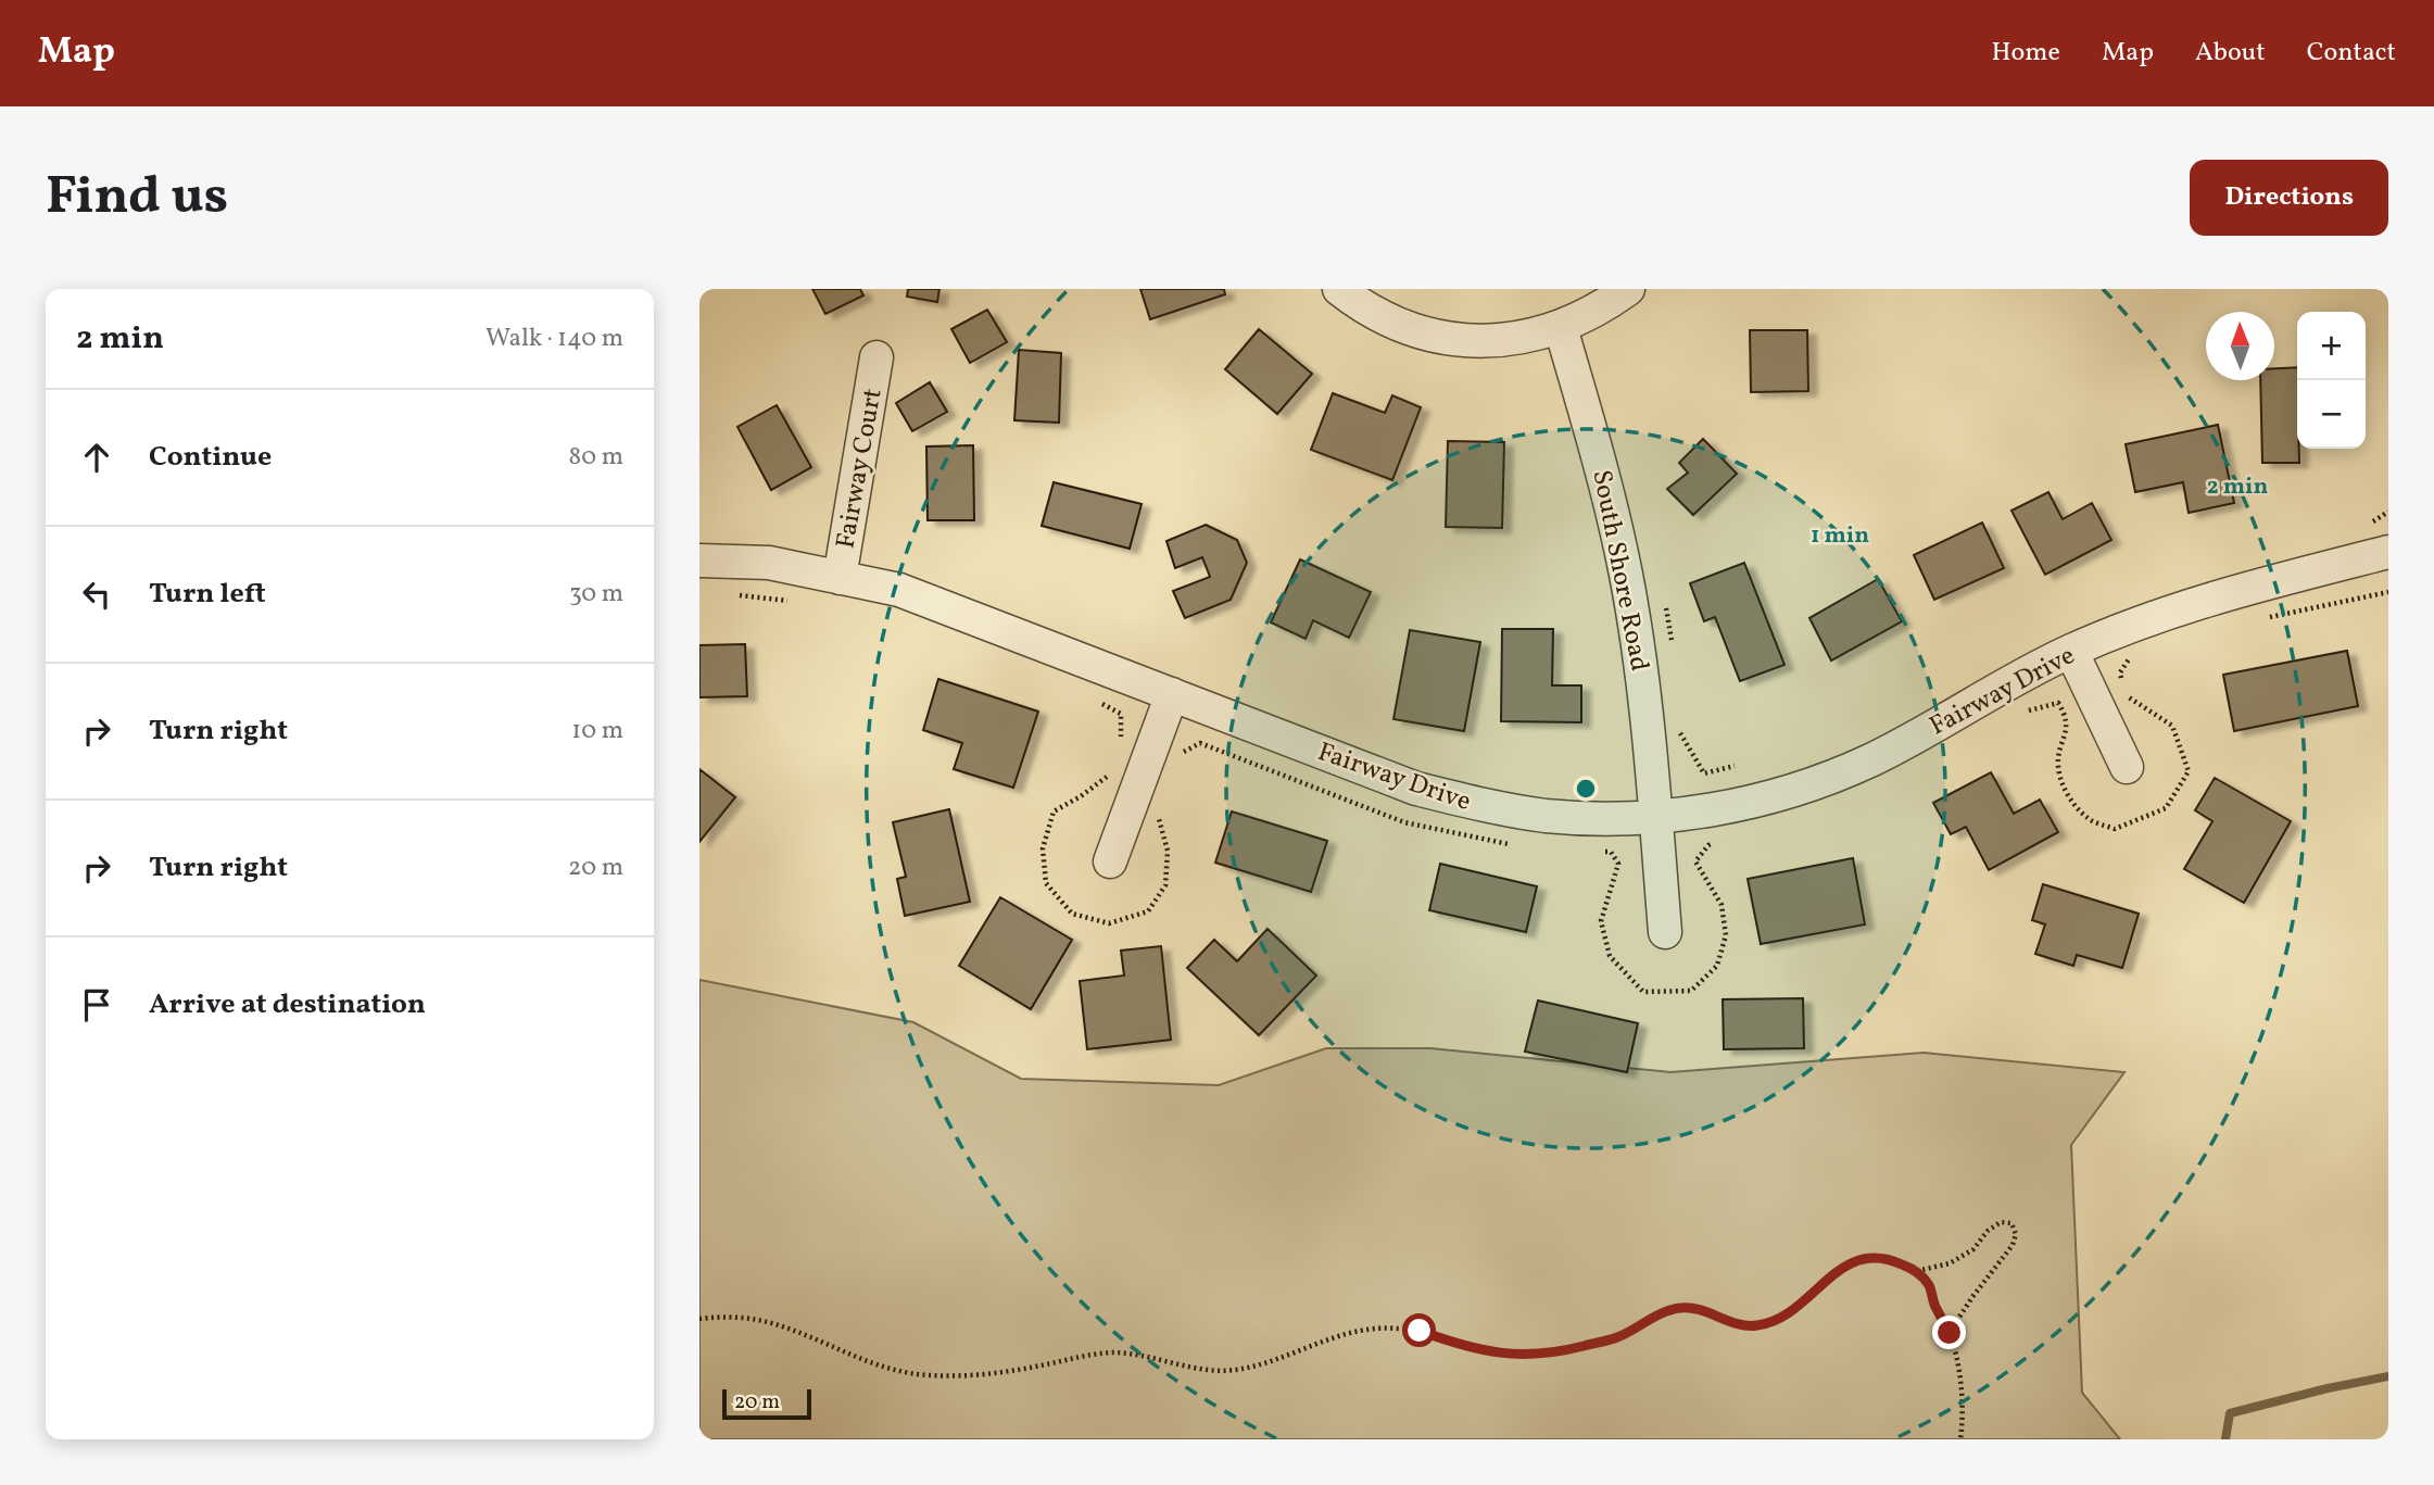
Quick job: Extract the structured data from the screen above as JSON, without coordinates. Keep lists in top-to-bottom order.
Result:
{
  "streets": {
    "street": ["Fairway Court", "South Shore Road", "Fairway Drive"]
  },
  "crossings": [
    ["Fairway Court", "Fairway Drive"],
    ["South Shore Road", "Fairway Drive"]
  ],
  "scale_bar": "20 m",
  "north": "top",
  "page": {
    "header": "Map",
    "nav": [
      "Home",
      "Map",
      "About",
      "Contact"
    ],
    "buttons": "Directions",
    "title": "Find us",
    "heading": ["2 min", "Walk · 140 m"],
    "map_buttons": ["+", "−"],
    "list": [
      ["Continue", "80 m"],
      ["Turn left", "30 m"],
      ["Turn right", "10 m"],
      ["Turn right", "20 m"],
      "Arrive at destination"
    ],
    "scale": "20 m"
  },
  "rings": ["2 min", "1 min"]
}
